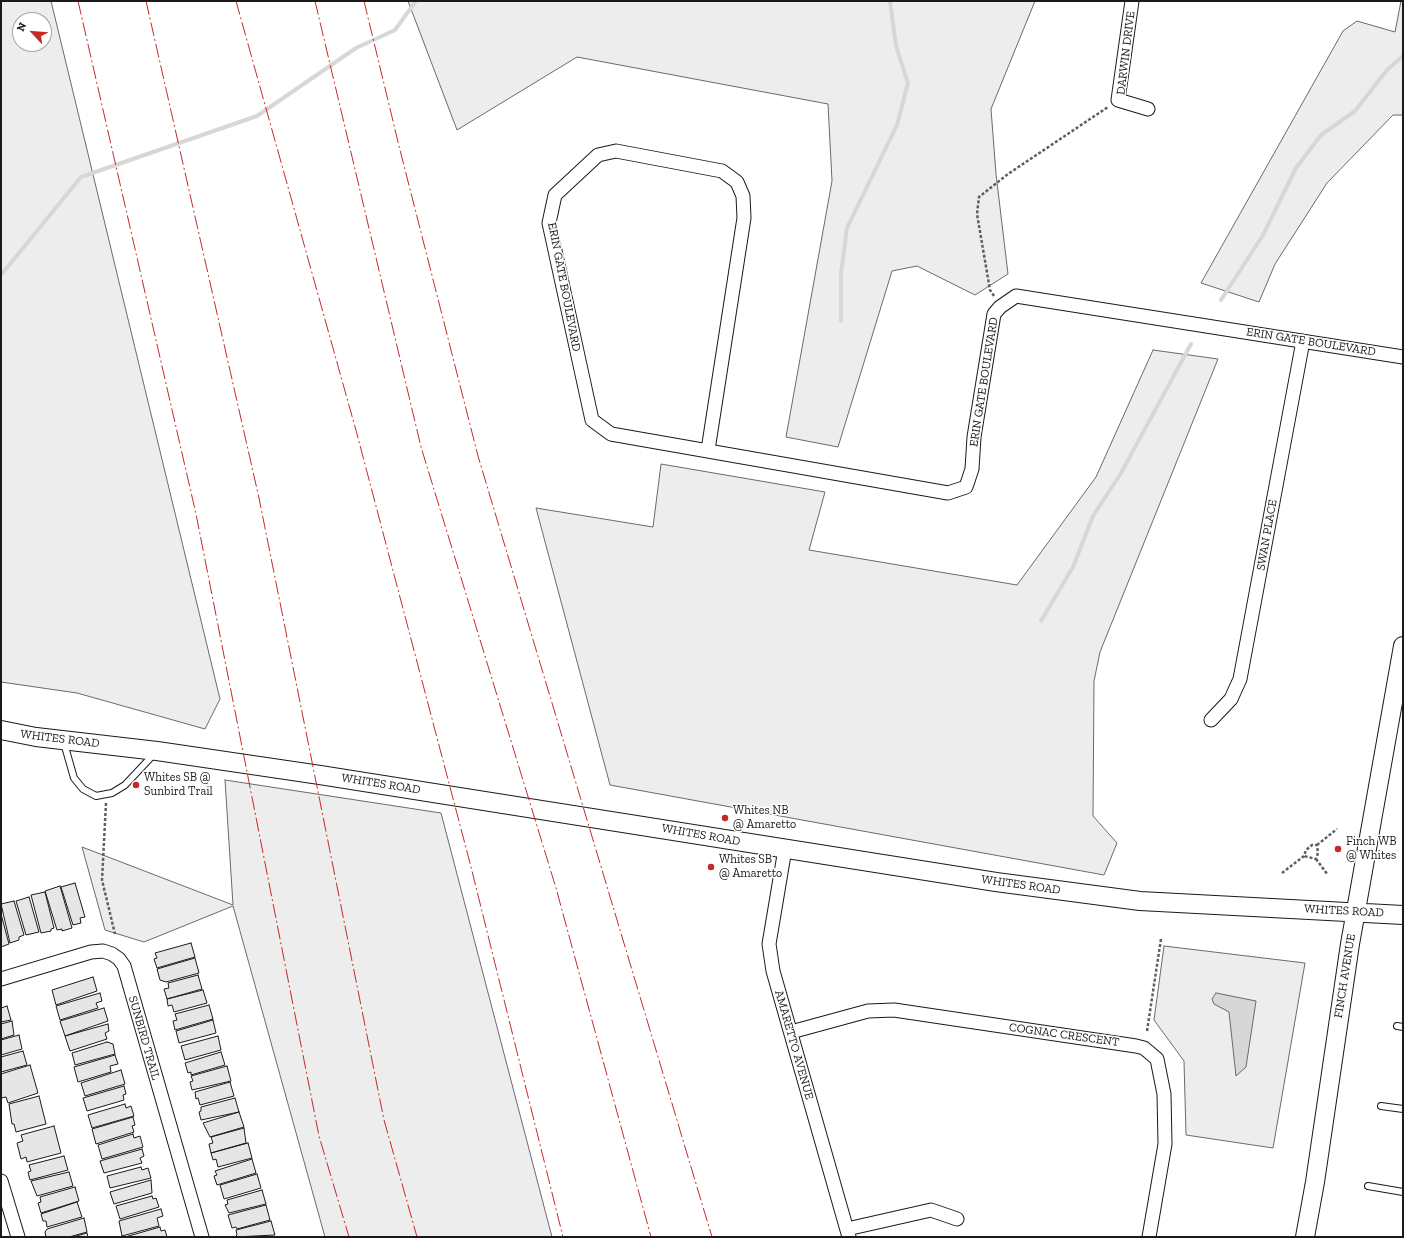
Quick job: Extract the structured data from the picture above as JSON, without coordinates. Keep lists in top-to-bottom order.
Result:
{
  "streets": {
    "main road": ["WHITES ROAD", "FINCH AVENUE"],
    "street": [
      "DARWIN DRIVE",
      "ERIN GATE BOULEVARD",
      "SWAN PLACE",
      "COGNAC CRESCENT",
      "SUNBIRD TRAIL",
      "AMARETTO AVENUE"
    ]
  },
  "crossings": [
    ["ERIN GATE BOULEVARD", "SWAN PLACE"],
    ["WHITES ROAD", "FINCH AVENUE"],
    ["WHITES ROAD", "AMARETTO AVENUE"],
    ["COGNAC CRESCENT", "AMARETTO AVENUE"]
  ],
  "places": [
    "Whites SB @ Sunbird Trail",
    "Whites NB @ Amaretto",
    "Finch WB @ Whites",
    "Whites SB @ Amaretto"
  ],
  "north": "top left"
}
